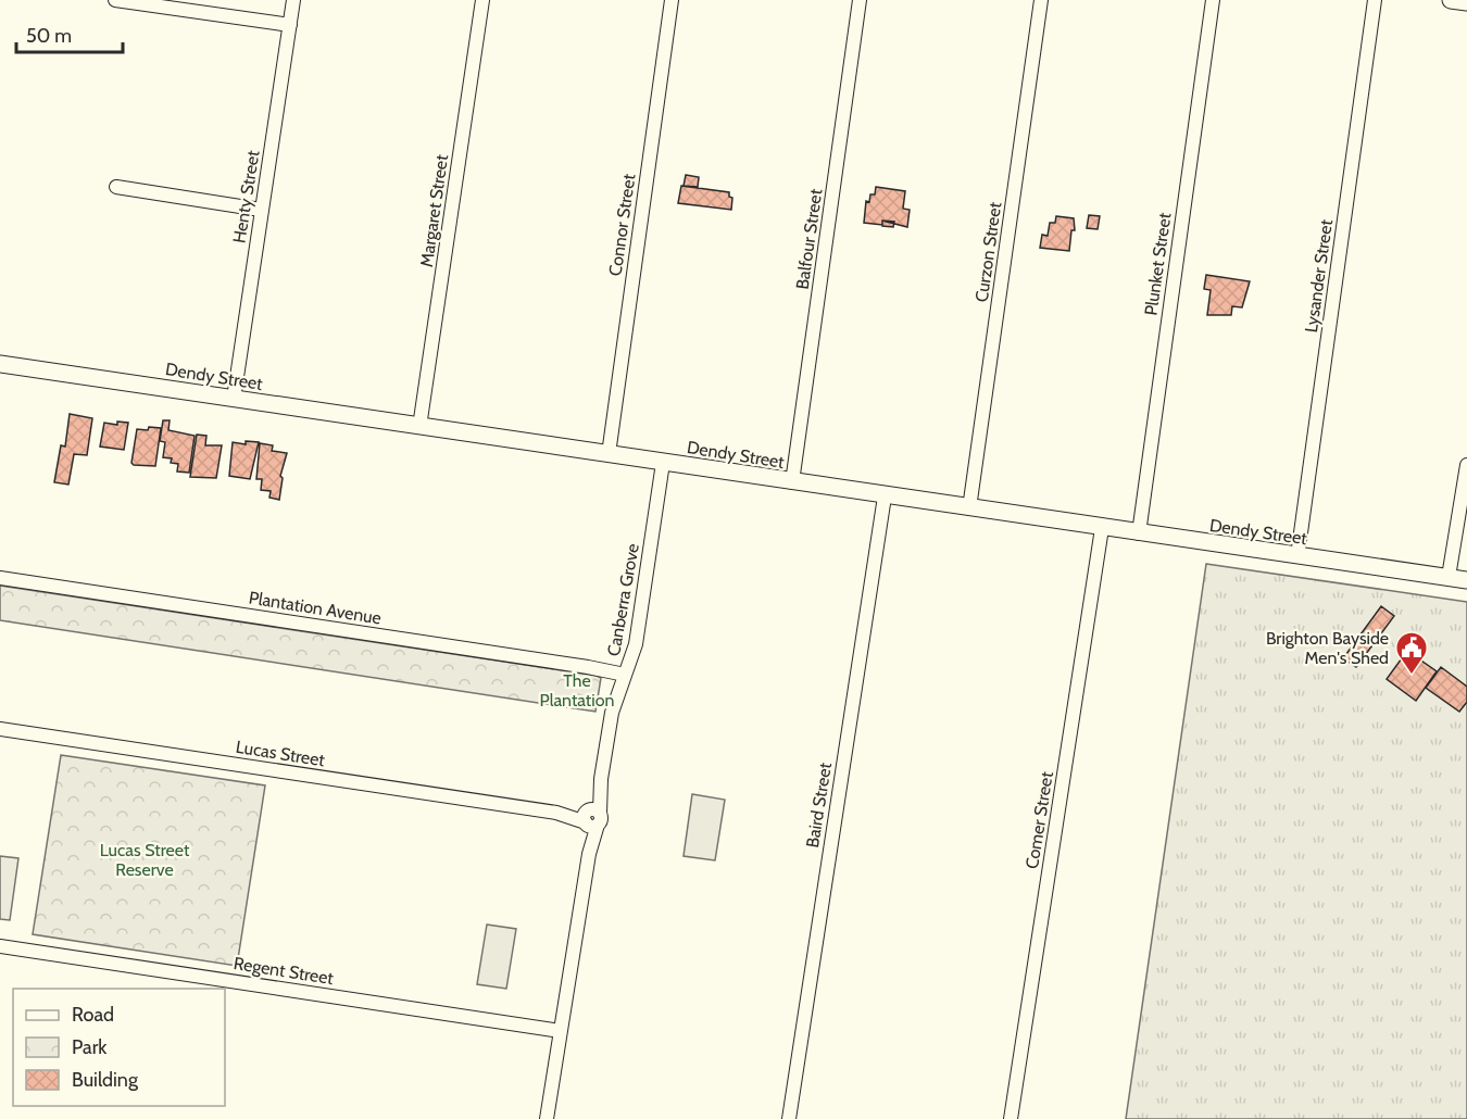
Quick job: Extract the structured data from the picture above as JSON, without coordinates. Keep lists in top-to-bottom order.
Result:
{
  "streets": {
    "street": [
      "Henty Street",
      "Margaret Street",
      "Connor Street",
      "Balfour Street",
      "Curzon Street",
      "Plunket Street",
      "Lysander Street",
      "Dendy Street",
      "Canberra Grove",
      "Plantation Avenue",
      "Lucas Street",
      "Baird Street",
      "Comer Street",
      "Regent Street"
    ]
  },
  "crossings": [
    ["Henty Street", "Dendy Street"],
    ["Margaret Street", "Dendy Street"],
    ["Connor Street", "Dendy Street"],
    ["Balfour Street", "Dendy Street"],
    ["Curzon Street", "Dendy Street"],
    ["Plunket Street", "Dendy Street"],
    ["Lysander Street", "Dendy Street"],
    ["Dendy Street", "Canberra Grove"],
    ["Dendy Street", "Baird Street"],
    ["Dendy Street", "Comer Street"],
    ["Canberra Grove", "Plantation Avenue"],
    ["Canberra Grove", "Lucas Street"],
    ["Canberra Grove", "Regent Street"]
  ],
  "parks": ["The Plantation", "Lucas Street Reserve"],
  "places": {
    "public building": ["Brighton Bayside Men's Shed"]
  },
  "legend": ["Road", "Park", "Building"],
  "scale_bar": "50 m"
}
